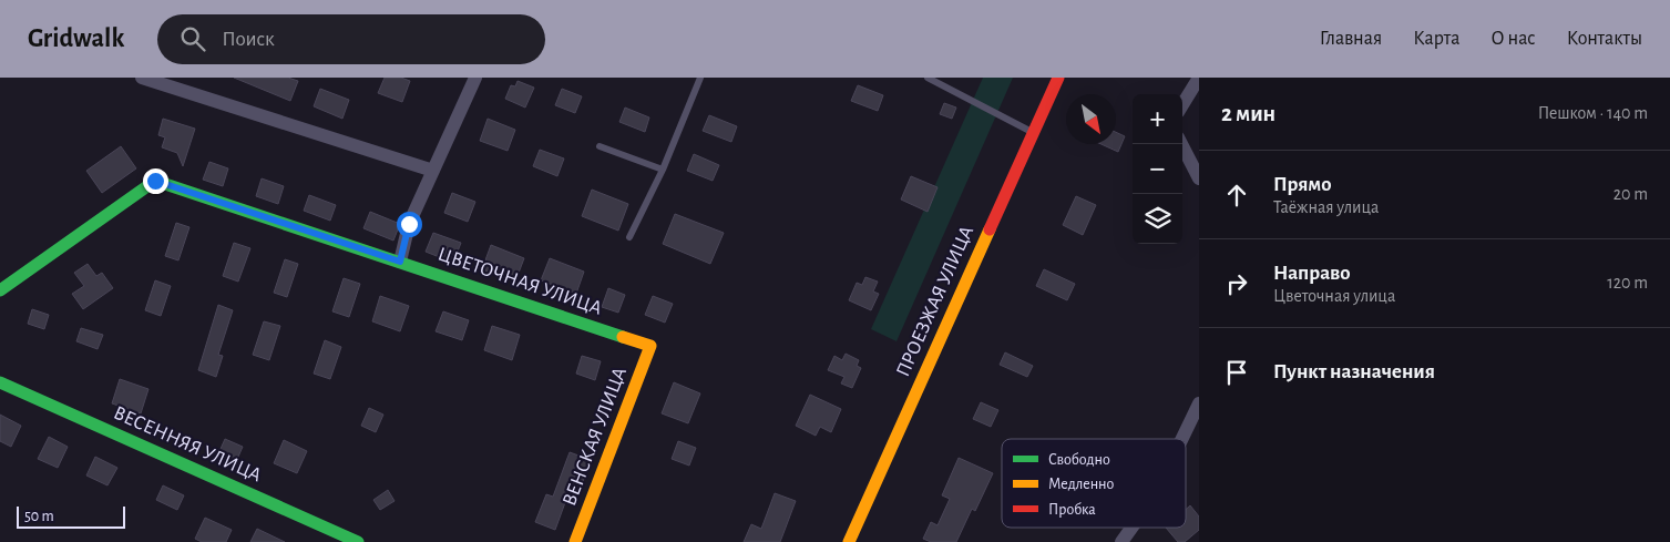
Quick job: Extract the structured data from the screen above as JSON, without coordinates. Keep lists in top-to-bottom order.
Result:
{
  "streets": {
    "street": [
      "ЦВЕТОЧНАЯ УЛИЦА",
      "ПРОЕЗЖАЯ УЛИЦА",
      "ВЕНСКАЯ УЛИЦА",
      "ВЕСЕННЯЯ УЛИЦА"
    ]
  },
  "crossings": [
    ["ЦВЕТОЧНАЯ УЛИЦА", "ВЕНСКАЯ УЛИЦА"]
  ],
  "legend": ["Свободно", "Медленно", "Пробка"],
  "scale_bar": "50 m",
  "north": "bottom right",
  "page": {
    "header": "Gridwalk",
    "search": "Поиск",
    "nav": [
      "Главная",
      "Карта",
      "О нас",
      "Контакты"
    ],
    "heading": ["2 мин", "Пешком · 140 m"],
    "map_buttons": ["+", "−"],
    "list": [
      ["Прямо", "Таёжная улица", "20 m"],
      ["Направо", "Цветочная улица", "120 m"],
      "Пункт назначения"
    ],
    "scale": "50 m"
  }
}
